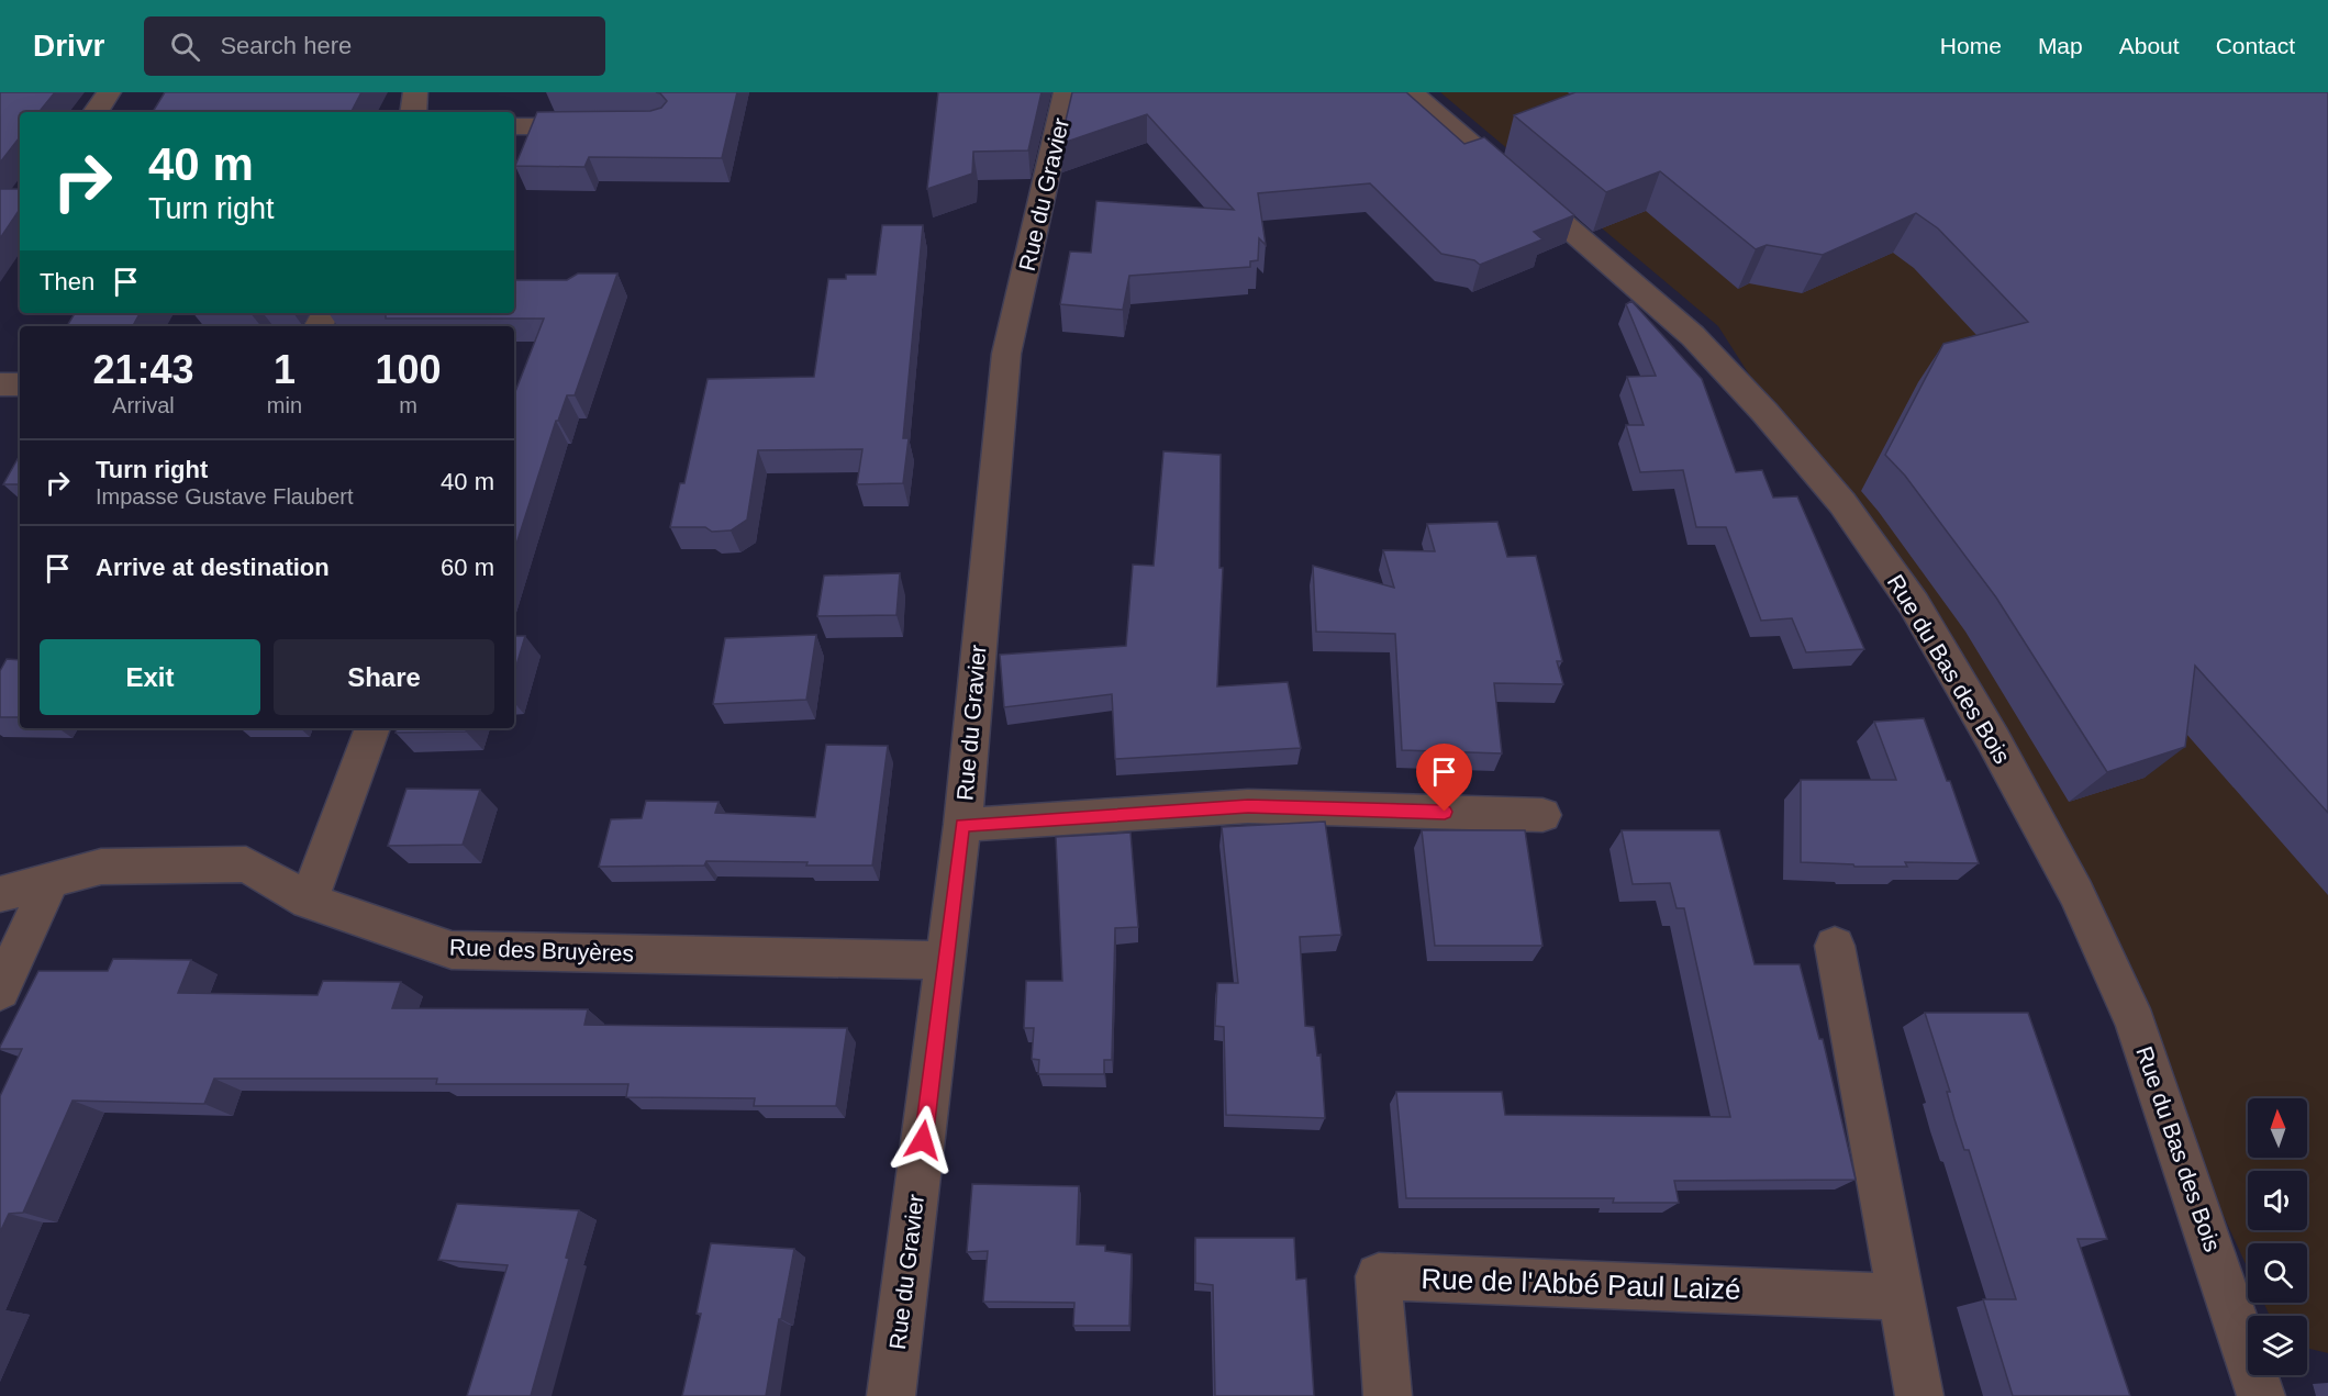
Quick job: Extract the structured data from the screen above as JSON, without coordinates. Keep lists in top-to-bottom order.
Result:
{
  "streets": {
    "street": [
      "Rue du Gravier",
      "Rue du Bas des Bois",
      "Rue des Bruyères",
      "Rue de l'Abbé Paul Laizé"
    ]
  },
  "crossings": [
    ["Rue du Gravier", "Rue des Bruyères"]
  ],
  "north": "top",
  "page": {
    "header": "Drivr",
    "search": "Search here",
    "nav": [
      "Home",
      "Map",
      "About",
      "Contact"
    ],
    "turn": ["40 m", "Turn right"],
    "then": "Then",
    "eta": [
      "21:43",
      "Arrival",
      "1",
      "min",
      "100",
      "m"
    ],
    "list": [
      {
        "name": "Turn right",
        "note": "Impasse Gustave Flaubert",
        "value": "40 m"
      },
      {
        "name": "Arrive at destination",
        "value": "60 m"
      }
    ],
    "buttons": ["Exit", "Share"]
  }
}
